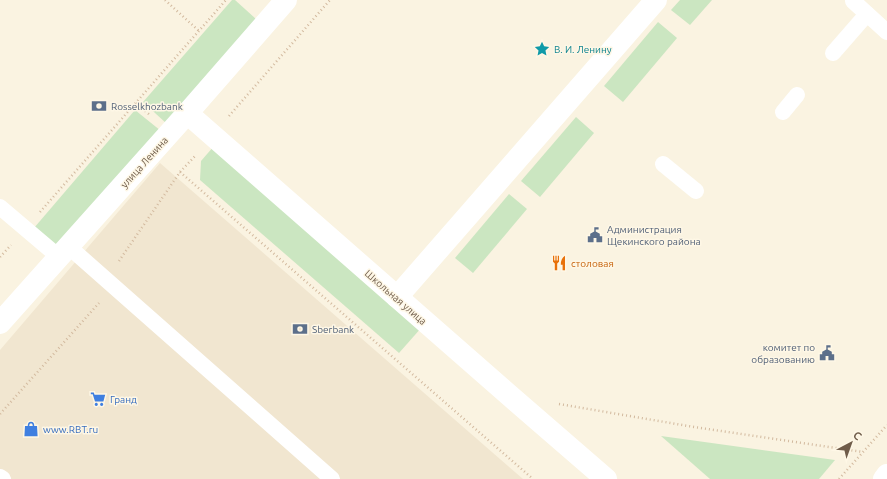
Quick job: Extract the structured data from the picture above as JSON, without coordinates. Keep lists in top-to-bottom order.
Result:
{
  "streets": {
    "street": ["улица Ленина", "Школьная улица"]
  },
  "crossings": [
    ["улица Ленина", "Школьная улица"]
  ],
  "places": {
    "place": ["В. И. Ленину"],
    "bank": ["Rosselkhozbank", "Sberbank"],
    "public building": ["Администрация Щекинского района", "комитет по образованию"],
    "restaurant": ["столовая"],
    "supermarket": ["Гранд"],
    "shop": ["www.RBT.ru"]
  },
  "north": "top right"
}
